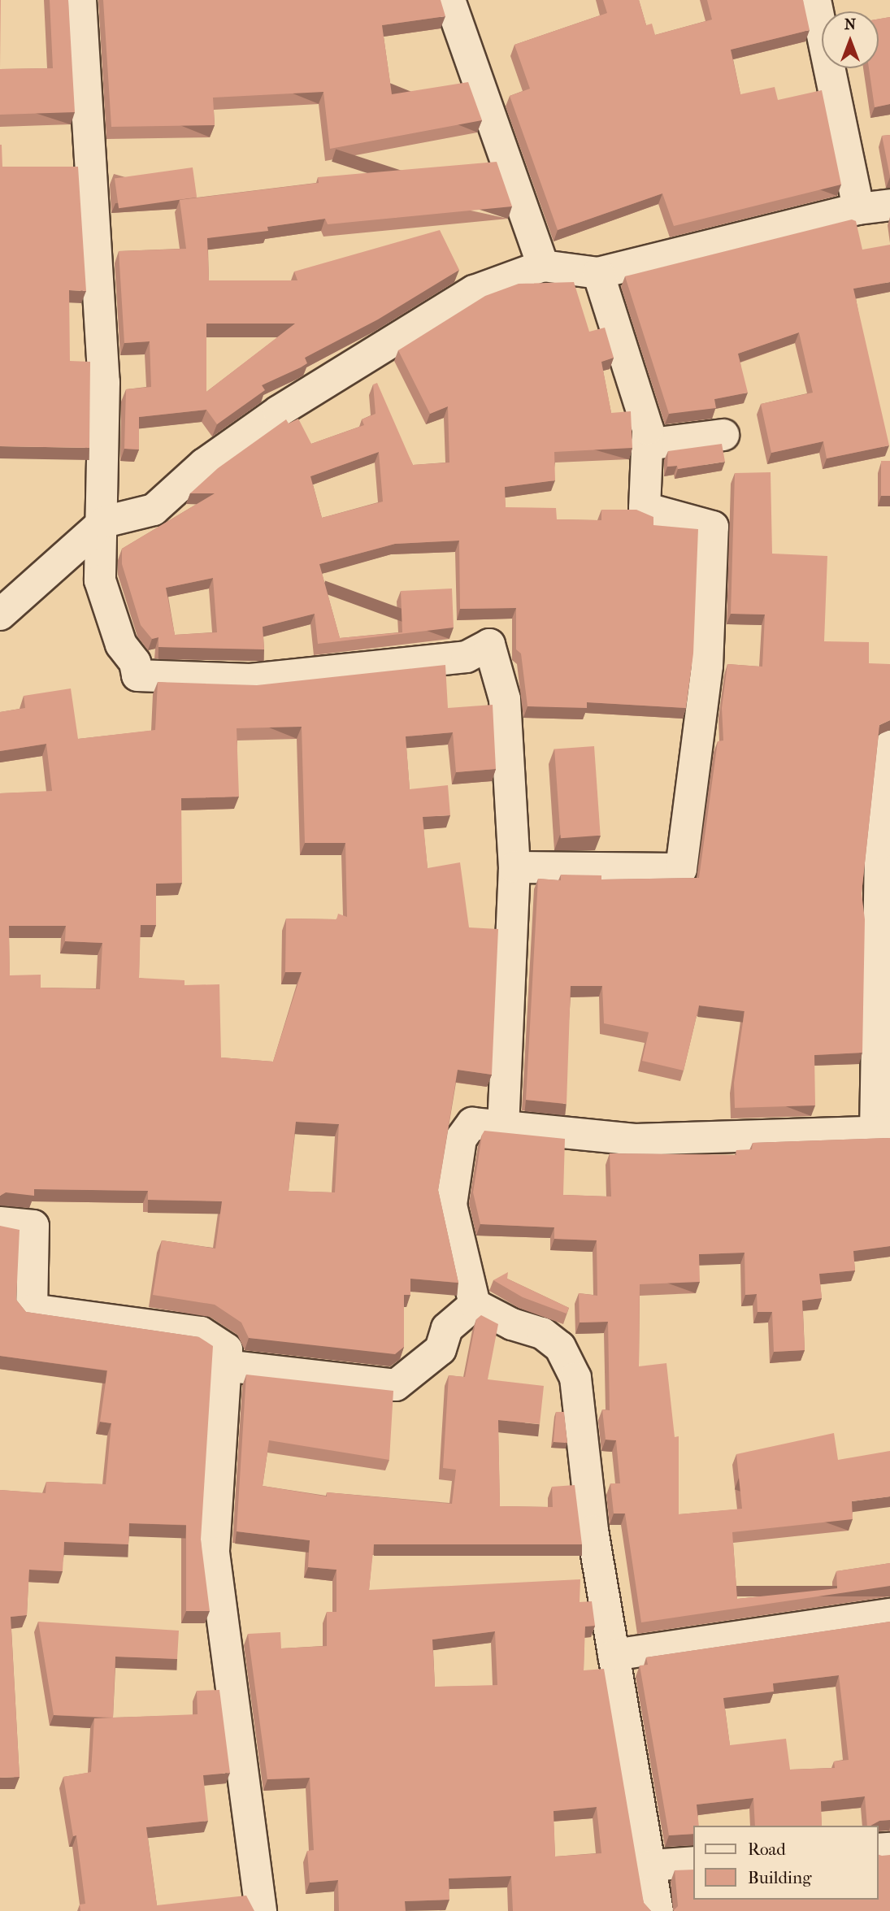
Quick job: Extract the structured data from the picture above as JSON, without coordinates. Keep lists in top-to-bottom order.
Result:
{
  "legend": ["Road", "Building"],
  "north": "top"
}
